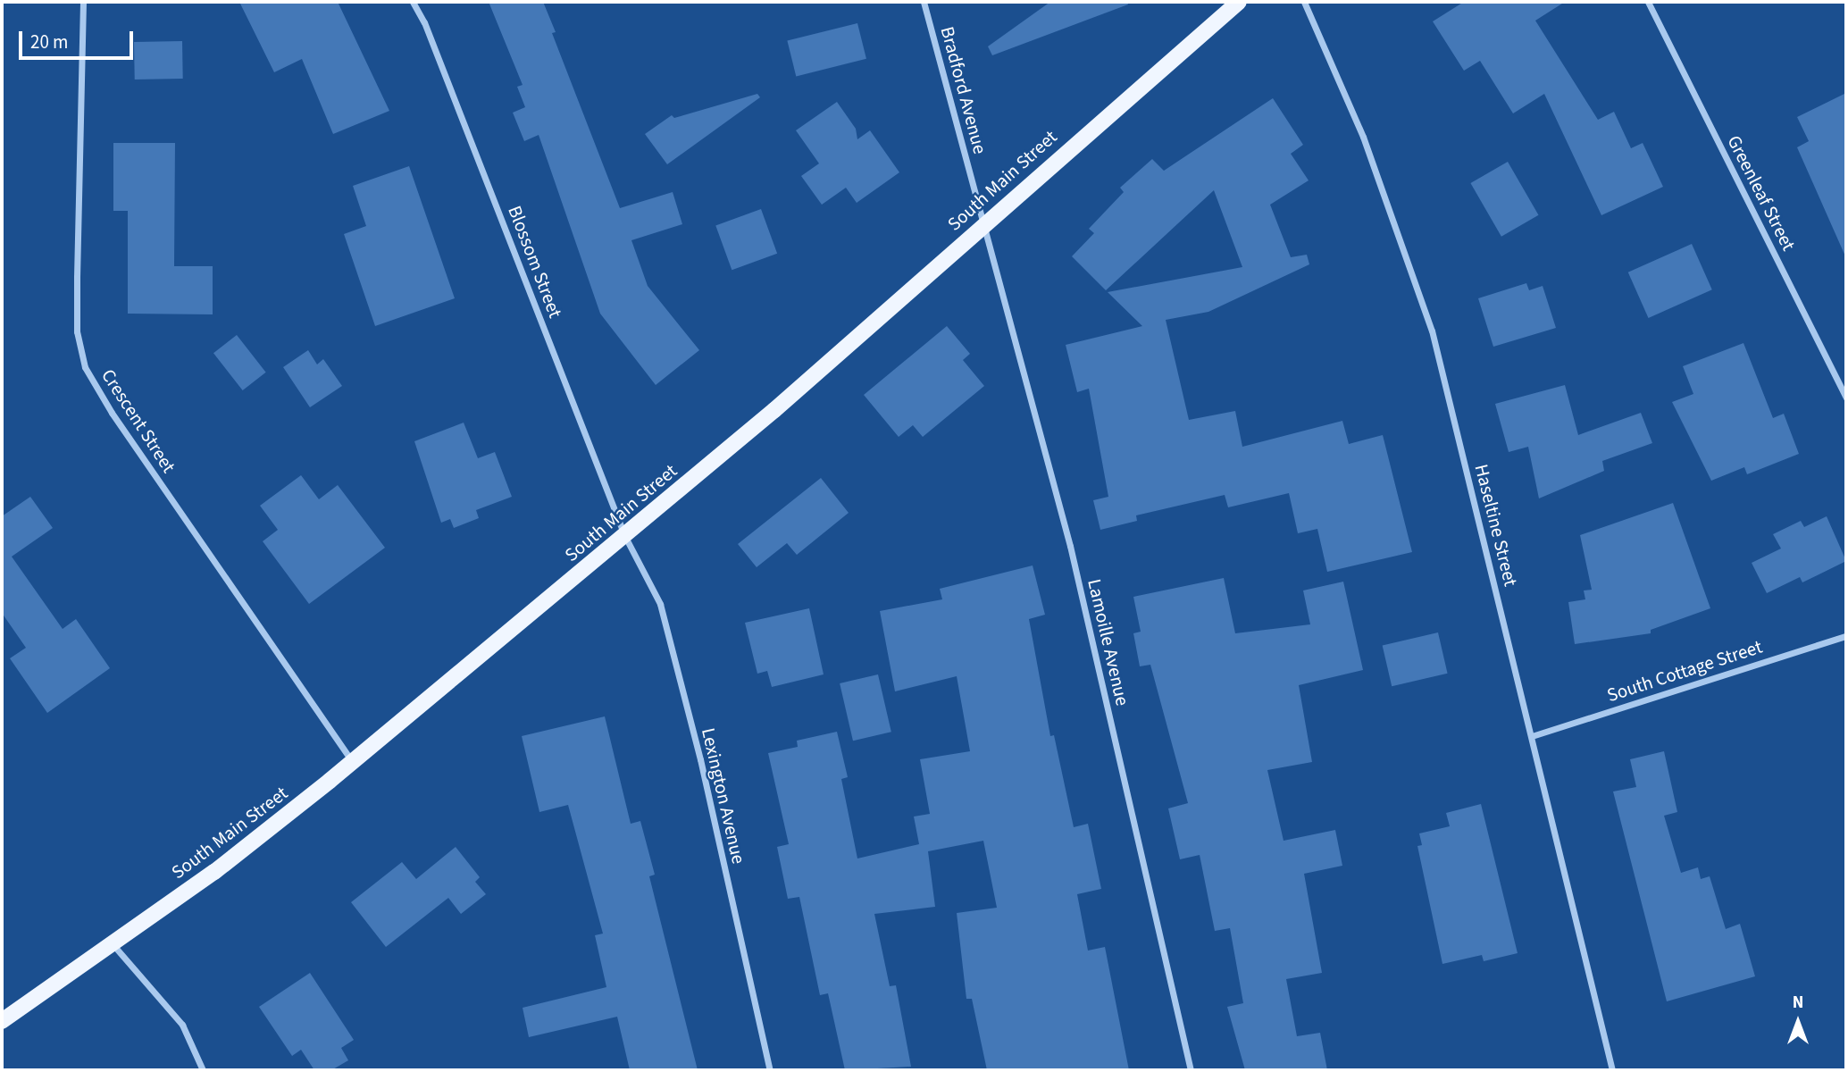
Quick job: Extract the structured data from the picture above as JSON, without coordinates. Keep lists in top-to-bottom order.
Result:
{
  "streets": {
    "main road": ["South Main Street"],
    "street": [
      "Bradford Avenue",
      "Greenleaf Street",
      "Blossom Street",
      "Crescent Street",
      "Haseltine Street",
      "Lamoille Avenue",
      "South Cottage Street",
      "Lexington Avenue"
    ]
  },
  "crossings": [
    ["Bradford Avenue", "South Main Street"],
    ["Bradford Avenue", "Lamoille Avenue"],
    ["South Main Street", "Blossom Street"],
    ["South Main Street", "Crescent Street"],
    ["South Main Street", "Lamoille Avenue"],
    ["South Main Street", "Lexington Avenue"],
    ["Blossom Street", "Lexington Avenue"],
    ["Haseltine Street", "South Cottage Street"]
  ],
  "scale_bar": "20 m",
  "north": "top"
}
